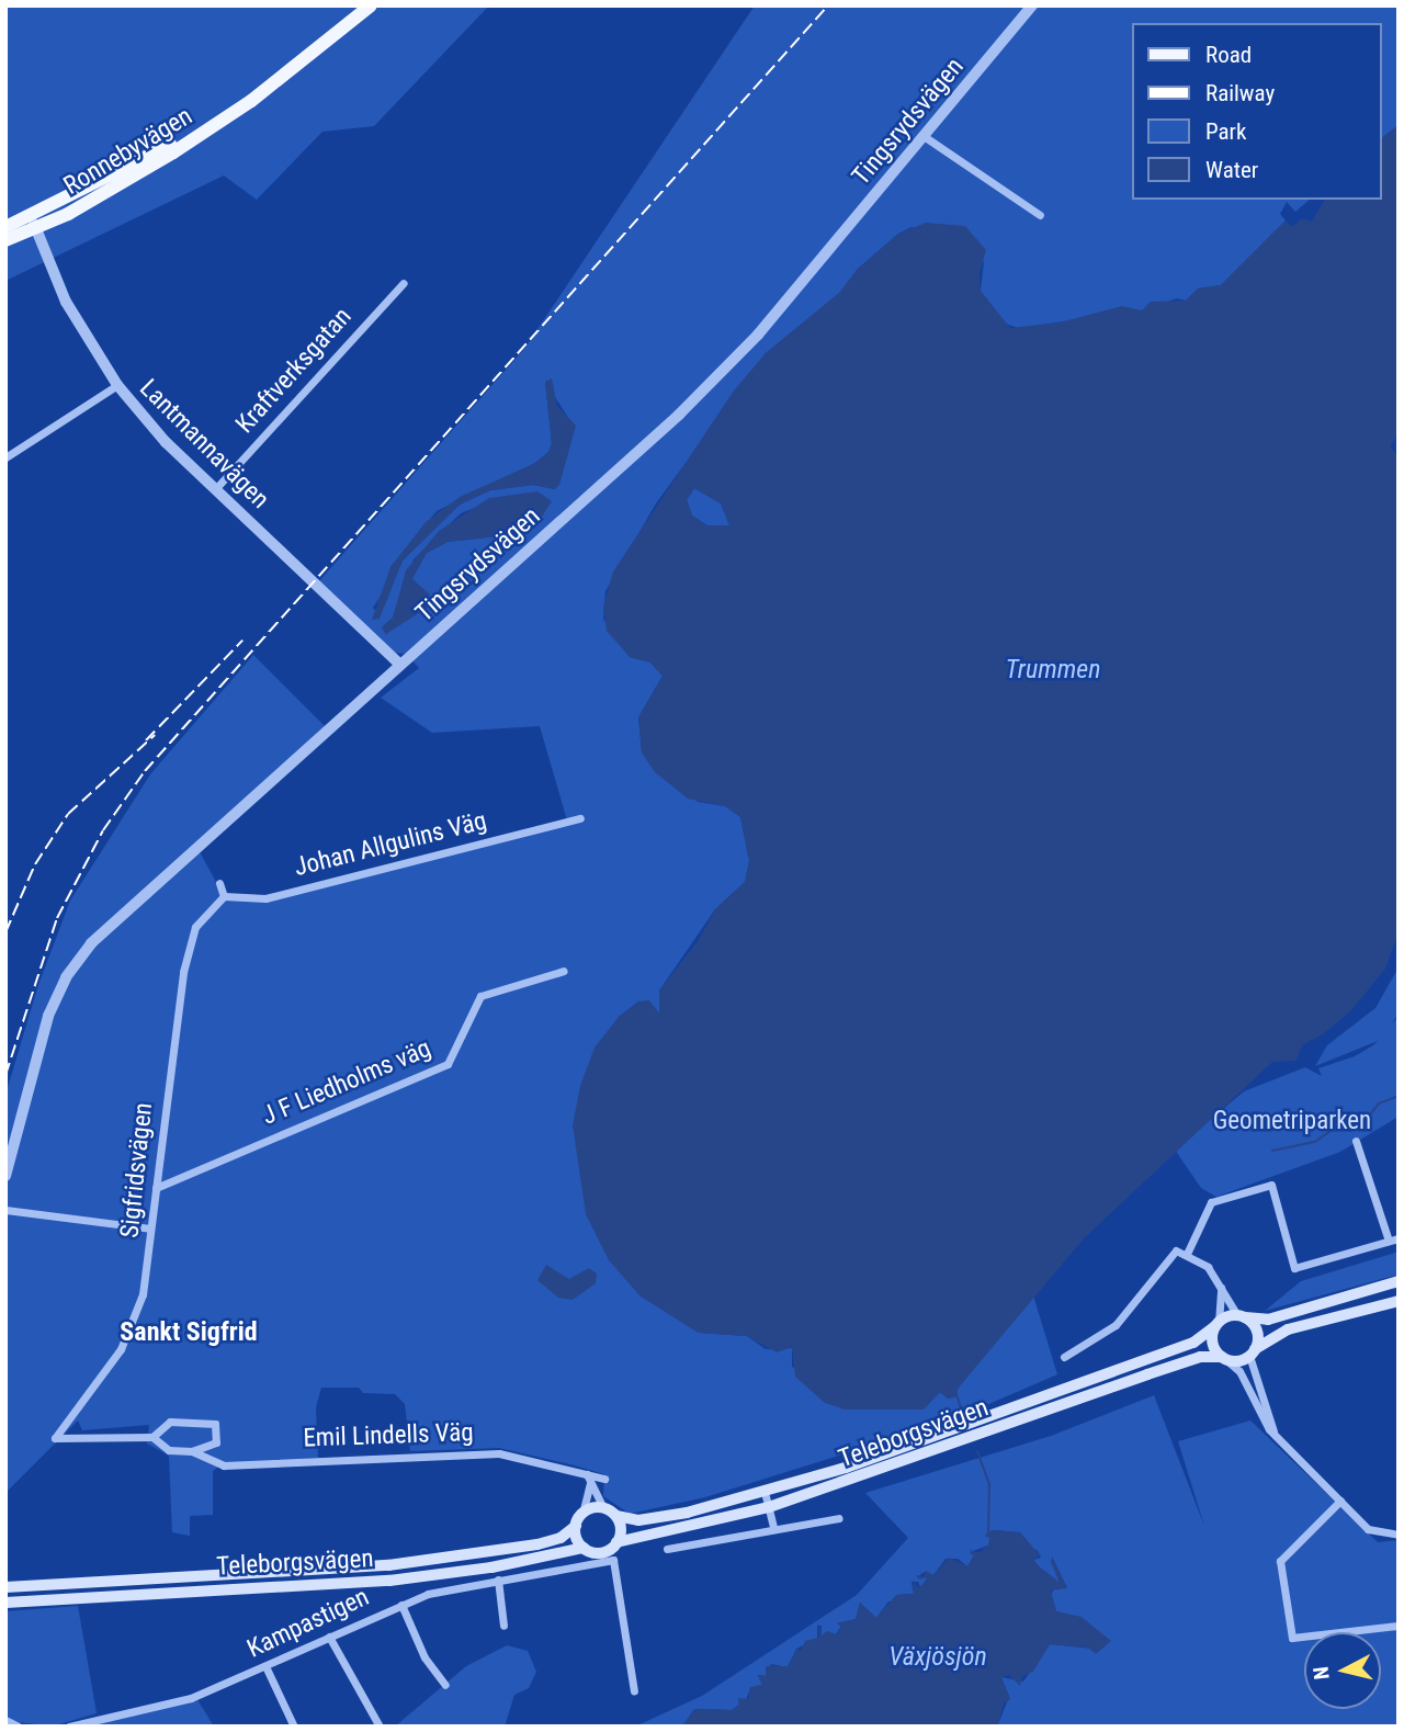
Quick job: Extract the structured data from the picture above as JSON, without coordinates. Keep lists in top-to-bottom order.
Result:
{
  "streets": {
    "main road": ["Ronnebyvägen", "Teleborgsvägen"],
    "street": [
      "Tingsrydsvägen",
      "Kraftverksgatan",
      "Lantmannavägen",
      "Johan Allgulins Väg",
      "J F Liedholms väg",
      "Sigfridsvägen",
      "Emil Lindells Väg",
      "Kampastigen"
    ]
  },
  "crossings": [
    ["Tingsrydsvägen", "Lantmannavägen"],
    ["Ronnebyvägen", "Lantmannavägen"],
    ["Kraftverksgatan", "Lantmannavägen"],
    ["Johan Allgulins Väg", "Sigfridsvägen"],
    ["J F Liedholms väg", "Sigfridsvägen"],
    ["Sigfridsvägen", "Emil Lindells Väg"]
  ],
  "districts": ["Sankt Sigfrid"],
  "water": ["Trummen", "Växjösjön"],
  "parks": ["Geometriparken"],
  "legend": [
    "Road",
    "Railway",
    "Park",
    "Water"
  ],
  "north": "left"
}
